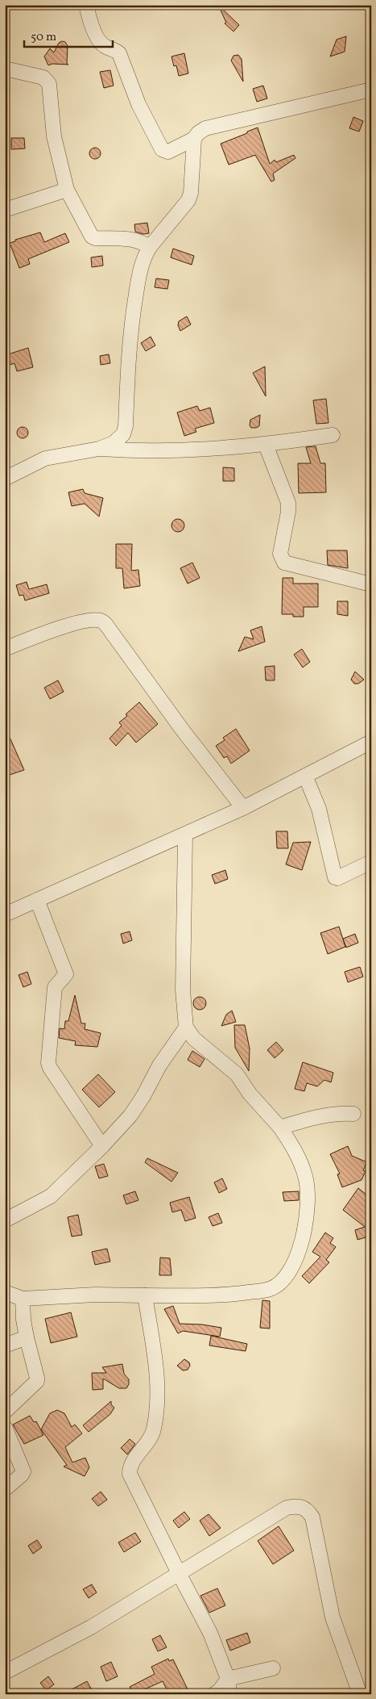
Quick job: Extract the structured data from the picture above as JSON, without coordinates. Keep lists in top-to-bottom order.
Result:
{
  "scale_bar": "50 m"
}
